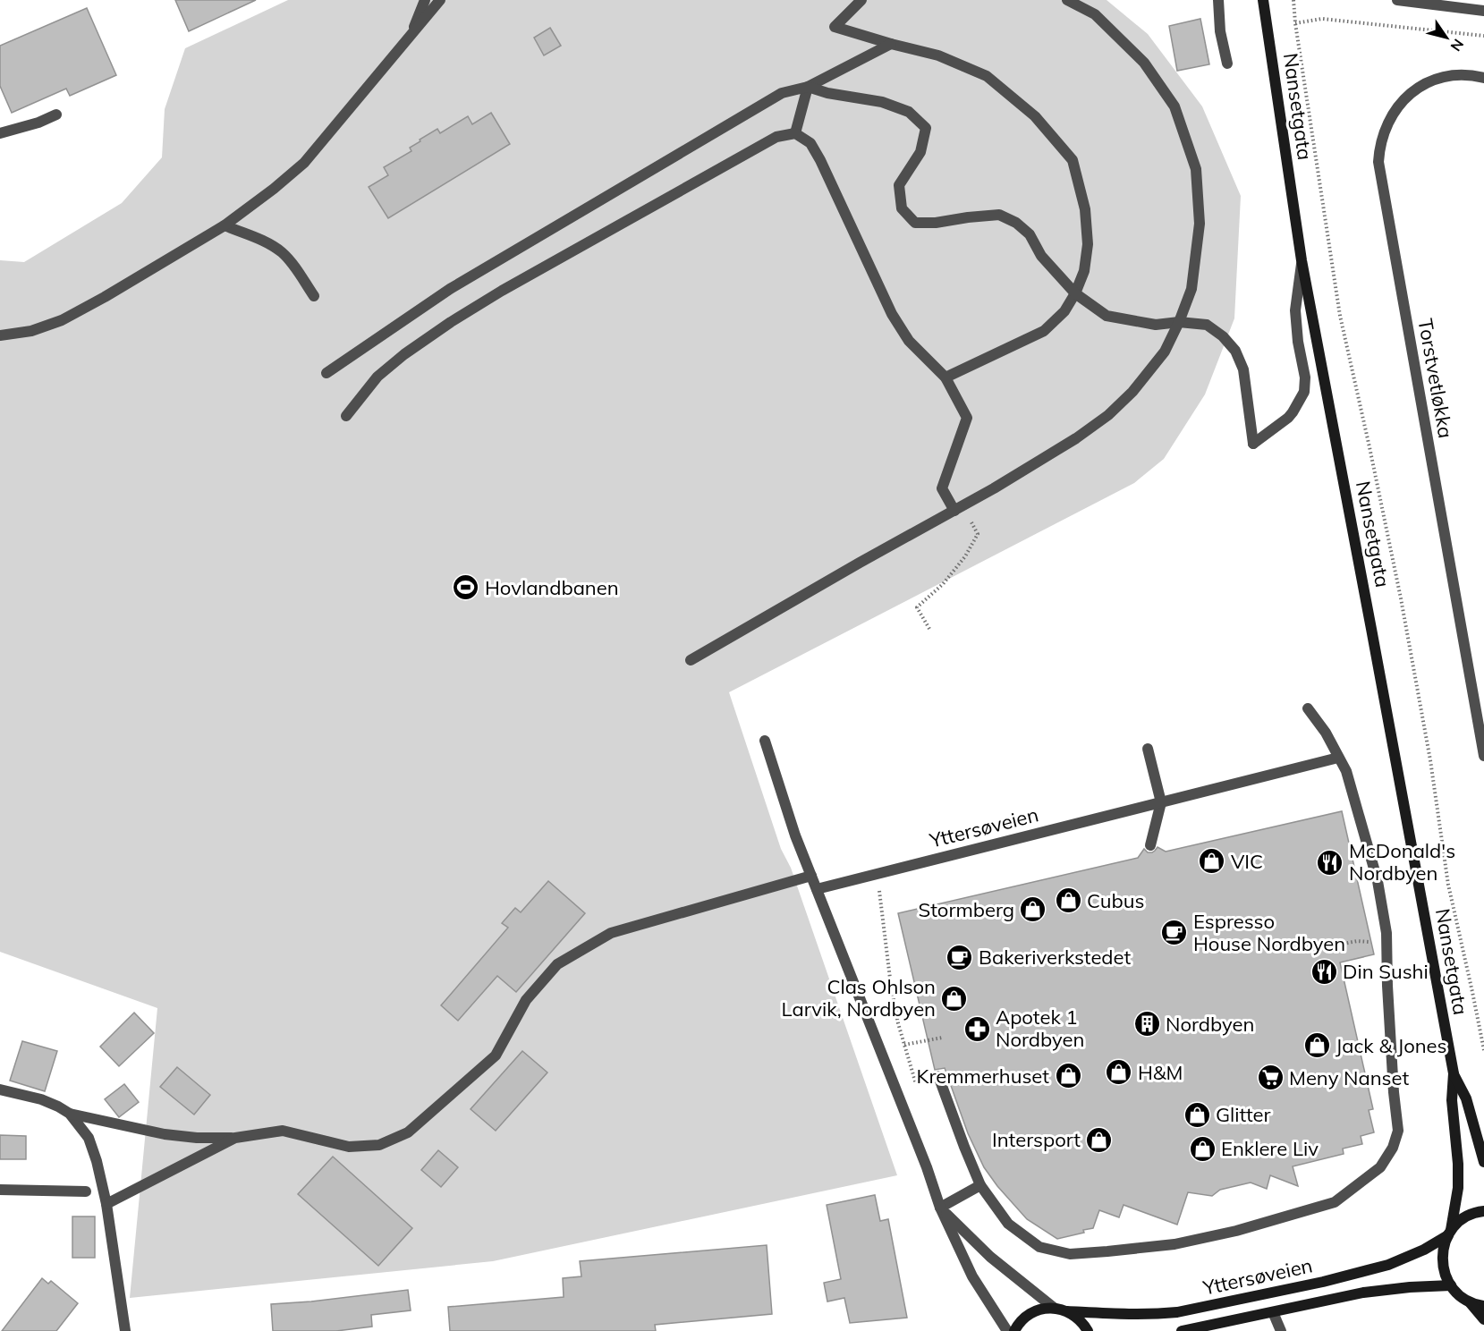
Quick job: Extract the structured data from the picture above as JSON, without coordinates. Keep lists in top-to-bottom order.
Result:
{
  "streets": {
    "main road": ["Nansetgata", "Yttersøveien"],
    "street": ["Torstvetløkka"]
  },
  "crossings": [
    ["Nansetgata", "Yttersøveien"]
  ],
  "places": {
    "sports": ["Hovlandbanen"],
    "shop": [
      "VIC",
      "Cubus",
      "Stormberg",
      "Clas Ohlson Larvik, Nordbyen",
      "Jack & Jones",
      "H&M",
      "Kremmerhuset",
      "Glitter",
      "Intersport",
      "Enklere Liv"
    ],
    "restaurant": ["McDonald's Nordbyen", "Din Sushi"],
    "cafe": ["Espresso House Nordbyen", "Bakeriverkstedet"],
    "building": ["Nordbyen"],
    "pharmacy": ["Apotek 1 Nordbyen"],
    "supermarket": ["Meny Nanset"]
  },
  "north": "bottom right"
}
